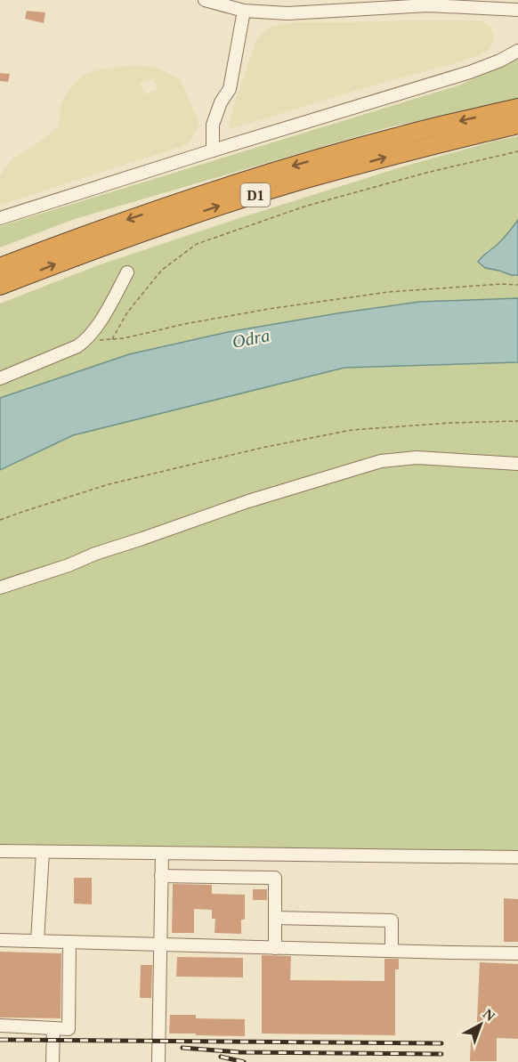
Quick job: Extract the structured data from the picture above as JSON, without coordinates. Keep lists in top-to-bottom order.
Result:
{
  "streets": {
    "highway": ["D1"]
  },
  "water": ["Odra"],
  "north": "top right"
}
